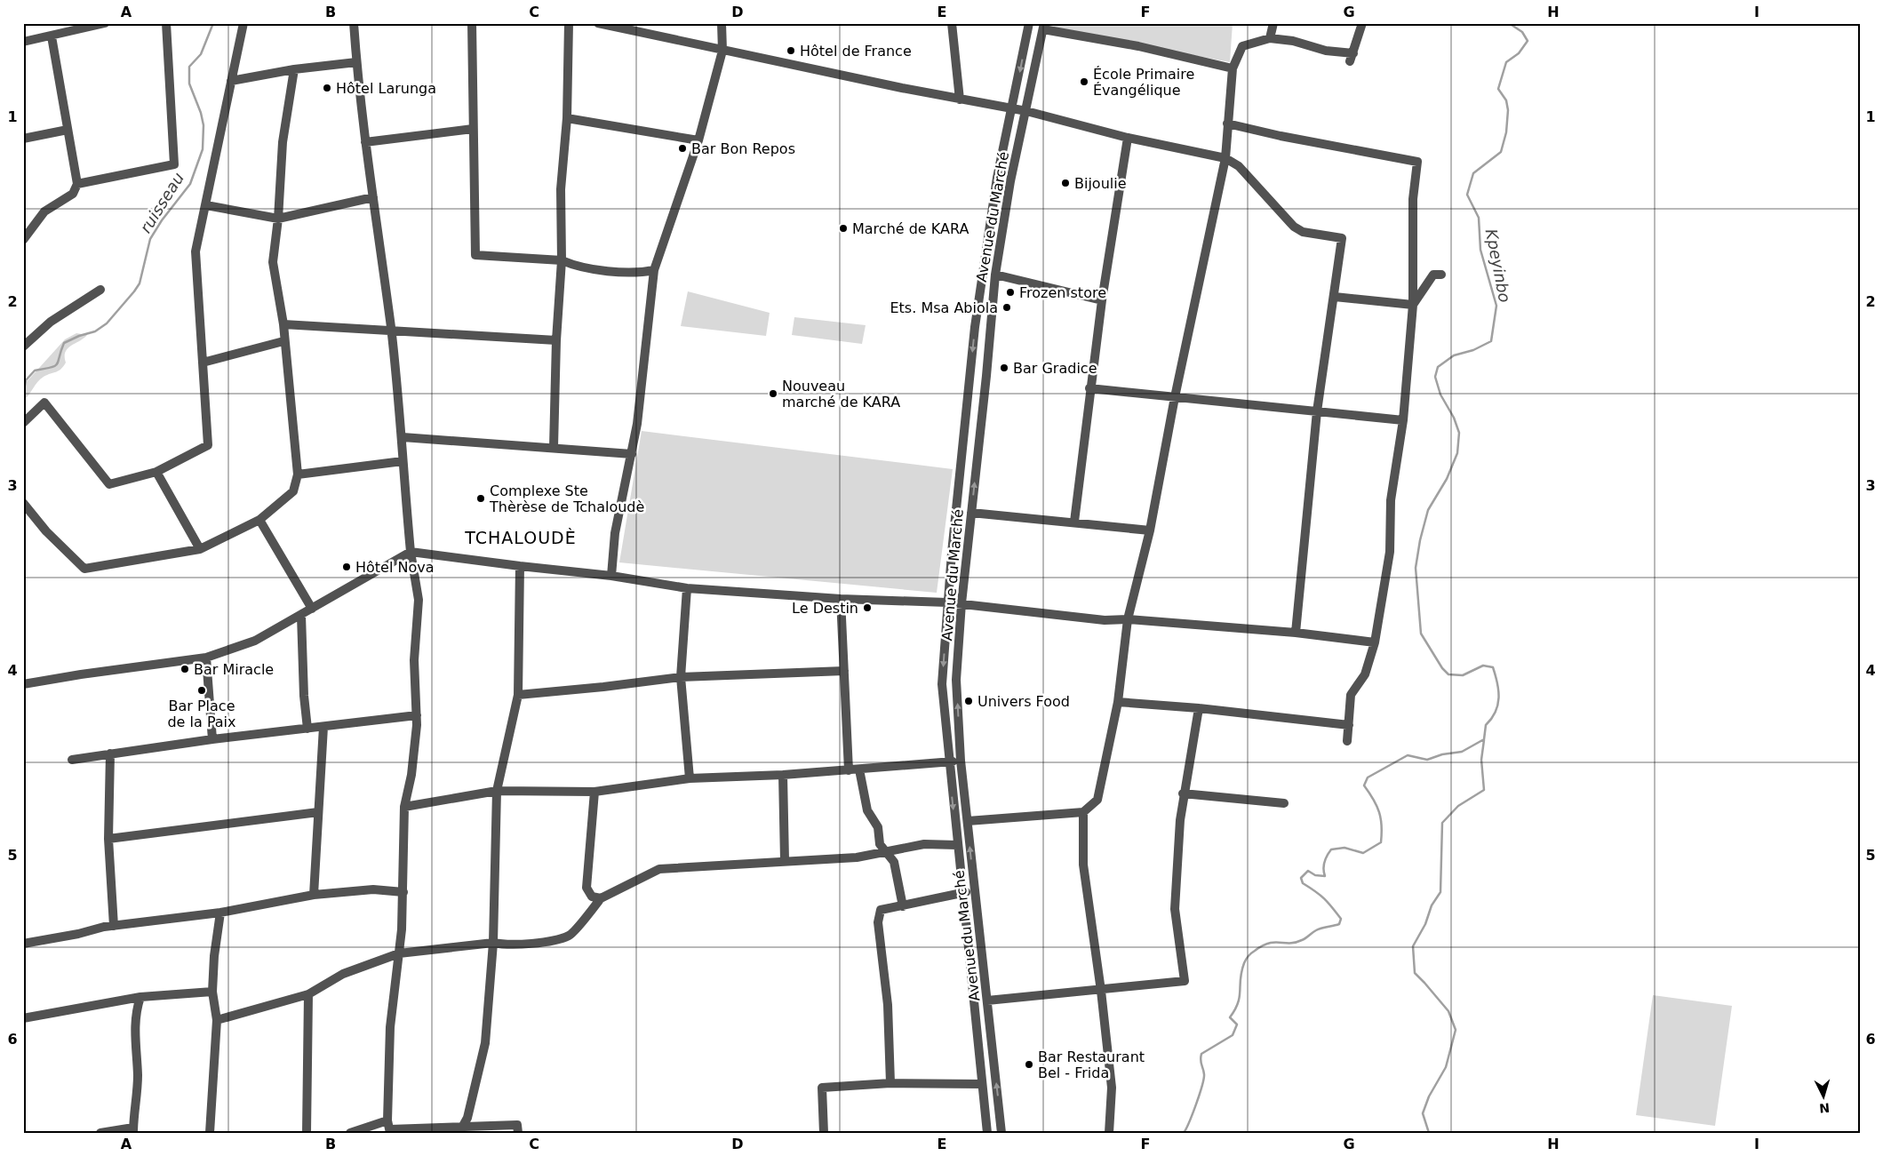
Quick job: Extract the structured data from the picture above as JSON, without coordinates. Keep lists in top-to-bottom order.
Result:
{
  "streets": {
    "street": ["Avenue du Marché"]
  },
  "districts": ["TCHALOUDÈ"],
  "water": ["ruisseau", "Kpeyinbo"],
  "places": [
    "Hôtel de France",
    "École Primaire Évangélique",
    "Hôtel Larunga",
    "Bar Bon Repos",
    "Bijoulie",
    "Marché de KARA",
    "Frozen store",
    "Ets. Msa Abiola",
    "Bar Gradice",
    "Nouveau marché de KARA",
    "Complexe Ste Thèrèse de Tchaloudè",
    "Hôtel Nova",
    "Le Destin",
    "Bar Miracle",
    "Bar Place de la Paix",
    "Univers Food",
    "Bar Restaurant Bel - Frida"
  ],
  "north": "bottom",
  "grid": {
    "columns": [
      "A",
      "B",
      "C",
      "D",
      "E",
      "F",
      "G",
      "H",
      "I"
    ],
    "rows": [
      "1",
      "2",
      "3",
      "4",
      "5",
      "6"
    ]
  }
}
